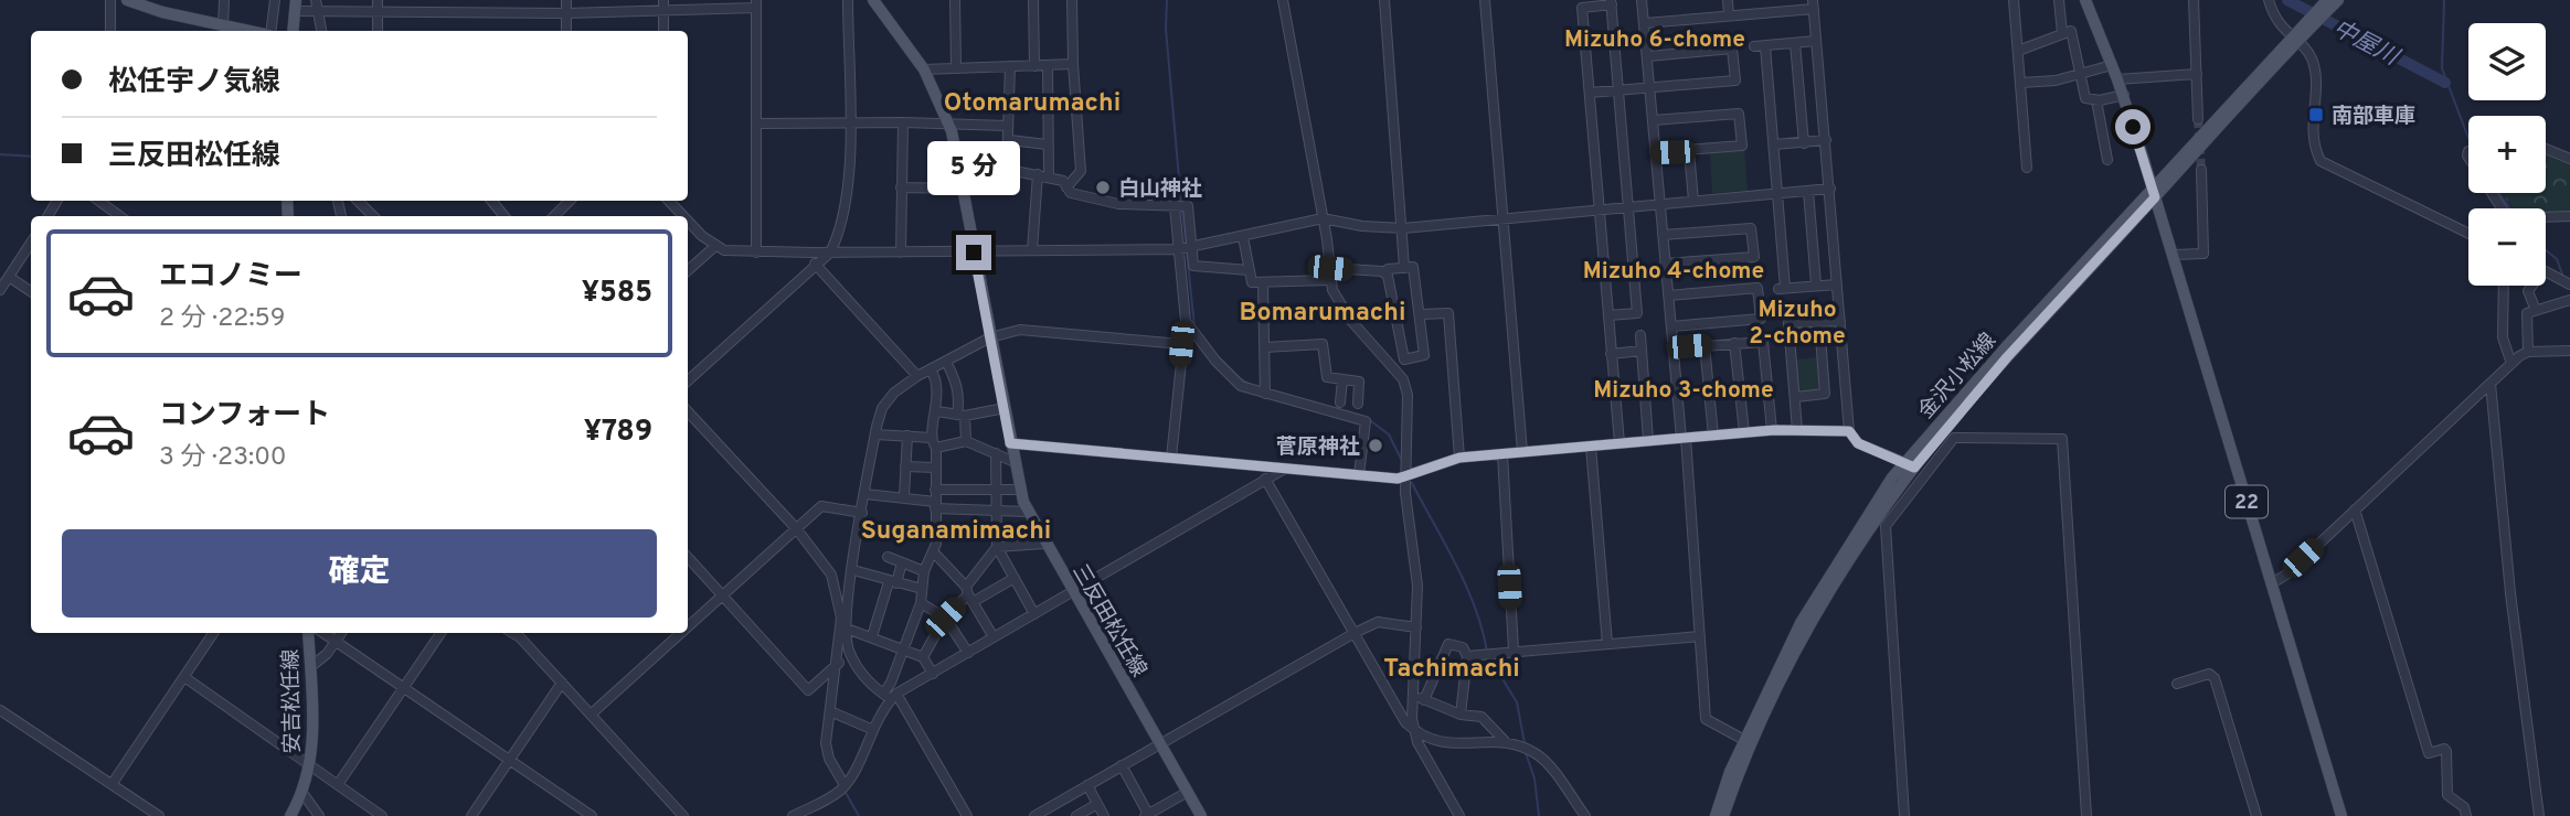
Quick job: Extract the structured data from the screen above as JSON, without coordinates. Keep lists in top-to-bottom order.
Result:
{
  "streets": {
    "main road": [
      "金沢小松線",
      "22",
      "三反田松任線",
      "安吉松任線"
    ]
  },
  "crossings": [
    ["金沢小松線", "22"]
  ],
  "districts": [
    "Mizuho 6-chome",
    "Otomarumachi",
    "Mizuho 4-chome",
    "Mizuho 2-chome",
    "Bomarumachi",
    "Mizuho 3-chome",
    "Suganamimachi",
    "Tachimachi"
  ],
  "water": ["中屋川"],
  "places": {
    "transit": ["南部車庫"],
    "other": ["白山神社", "菅原神社"]
  },
  "page": {
    "map_buttons": ["+", "−"],
    "banner": ["松任宇ノ気線", "三反田松任線"],
    "bubble": "5 分",
    "list": [
      {
        "name": "エコノミー",
        "note": "2 分 · 22:59",
        "value": "¥585"
      },
      {
        "name": "コンフォート",
        "note": "3 分 · 23:00",
        "value": "¥789"
      }
    ],
    "buttons": "確定"
  }
}
